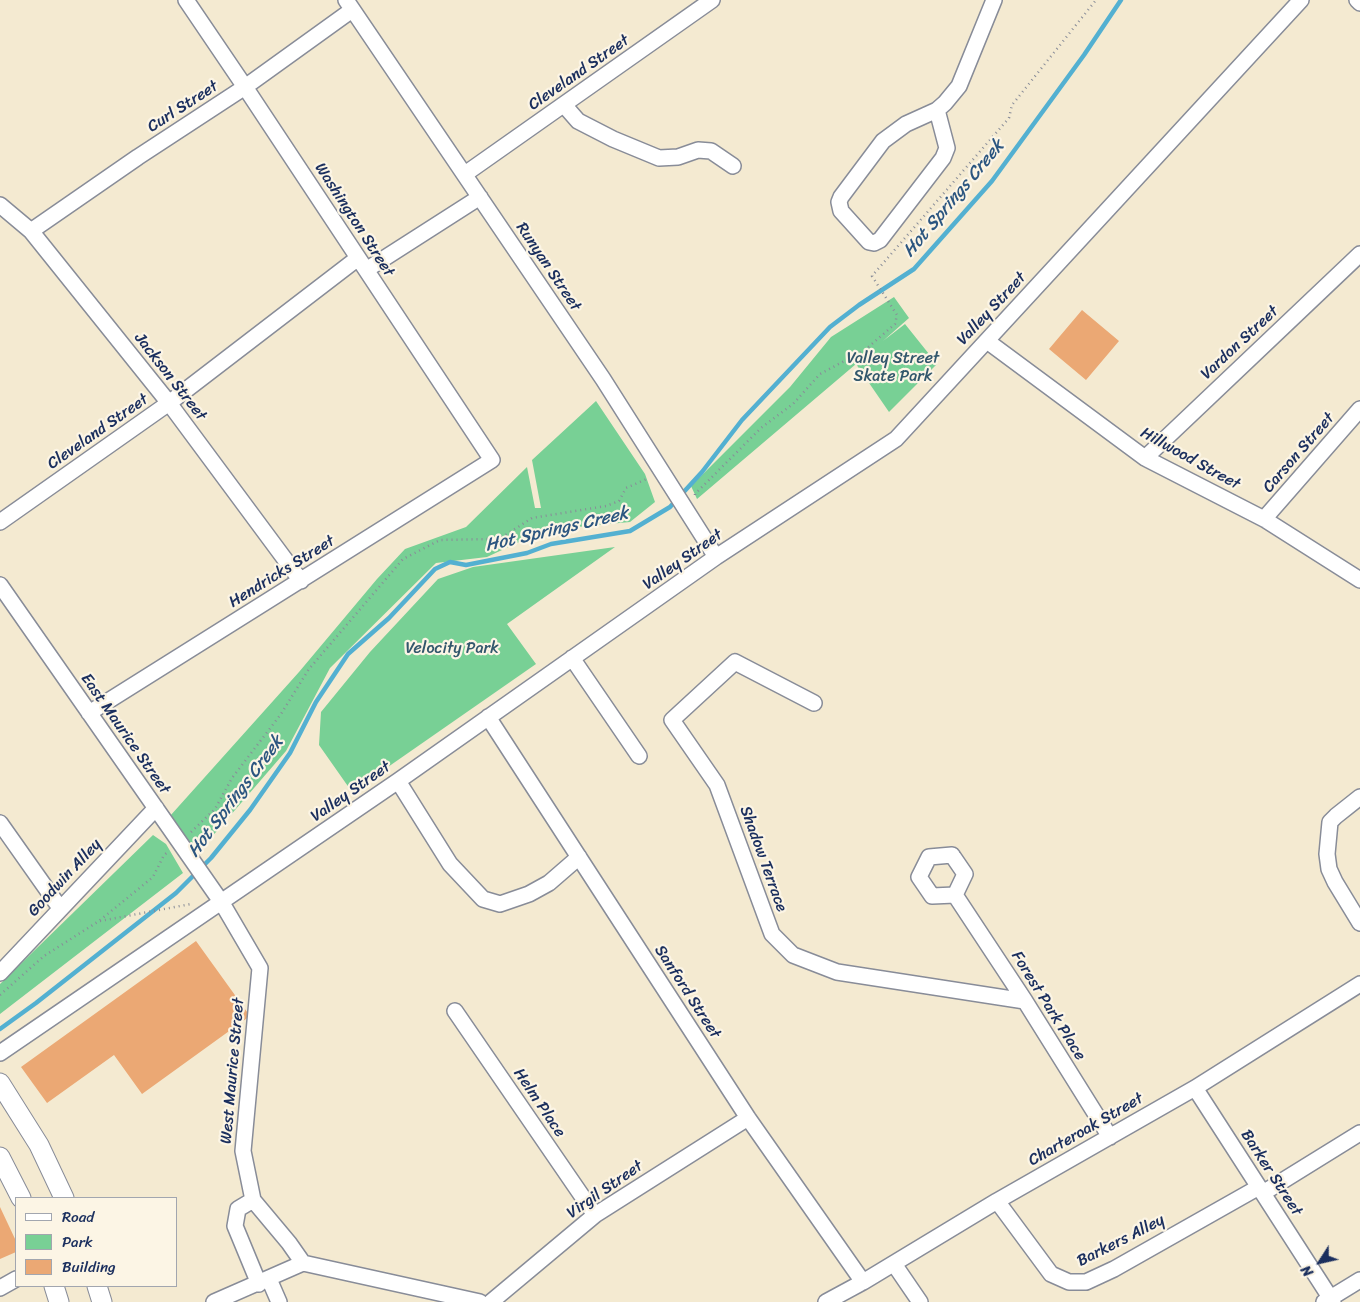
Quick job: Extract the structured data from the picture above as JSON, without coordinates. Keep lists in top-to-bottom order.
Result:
{
  "streets": {
    "street": [
      "Cleveland Street",
      "Curl Street",
      "Washington Street",
      "Runyan Street",
      "Valley Street",
      "Vardon Street",
      "Jackson Street",
      "Carson Street",
      "Hillwood Street",
      "Hendricks Street",
      "East Maurice Street",
      "Shadow Terrace",
      "Goodwin Alley",
      "Sanford Street",
      "Forest Park Place",
      "West Maurice Street",
      "Helm Place",
      "Charteroak Street",
      "Barker Street",
      "Virgil Street",
      "Barkers Alley"
    ]
  },
  "crossings": [
    ["Cleveland Street", "Washington Street"],
    ["Cleveland Street", "Runyan Street"],
    ["Cleveland Street", "Jackson Street"],
    ["Curl Street", "Washington Street"],
    ["Curl Street", "Runyan Street"],
    ["Curl Street", "Jackson Street"],
    ["Washington Street", "Hendricks Street"],
    ["Runyan Street", "Valley Street"],
    ["Valley Street", "Hillwood Street"],
    ["Valley Street", "East Maurice Street"],
    ["Valley Street", "Sanford Street"],
    ["Valley Street", "West Maurice Street"],
    ["Vardon Street", "Hillwood Street"],
    ["Jackson Street", "Hendricks Street"],
    ["Carson Street", "Hillwood Street"],
    ["Hendricks Street", "East Maurice Street"],
    ["East Maurice Street", "Goodwin Alley"],
    ["East Maurice Street", "West Maurice Street"],
    ["Shadow Terrace", "Forest Park Place"],
    ["Sanford Street", "Charteroak Street"],
    ["Sanford Street", "Virgil Street"],
    ["Forest Park Place", "Charteroak Street"],
    ["Helm Place", "Virgil Street"],
    ["Charteroak Street", "Barker Street"],
    ["Charteroak Street", "Barkers Alley"],
    ["Barker Street", "Barkers Alley"]
  ],
  "water": ["Hot Springs Creek"],
  "parks": ["Valley Street Skate Park", "Velocity Park"],
  "legend": ["Road", "Park", "Building"],
  "north": "bottom left"
}
